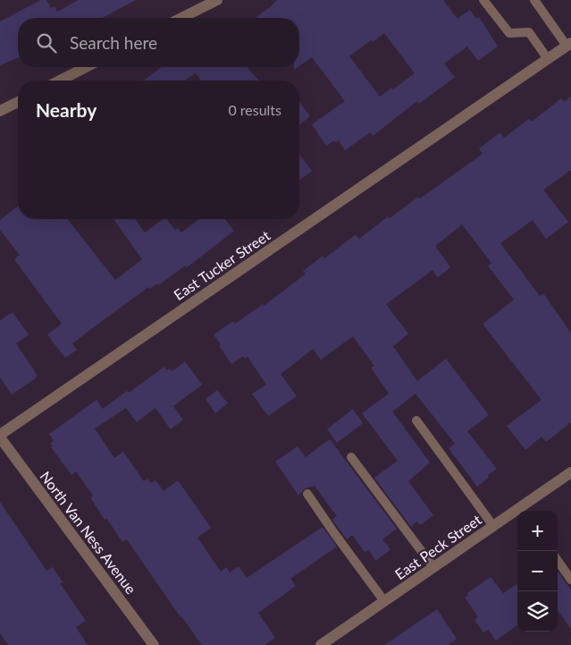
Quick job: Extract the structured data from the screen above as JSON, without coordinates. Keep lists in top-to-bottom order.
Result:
{
  "streets": {
    "street": ["East Tucker Street", "North Van Ness Avenue", "East Peck Street"]
  },
  "crossings": [
    ["East Tucker Street", "North Van Ness Avenue"]
  ],
  "page": {
    "search": "Search here",
    "heading": ["Nearby", "0 results"],
    "map_buttons": ["+", "−"]
  }
}
